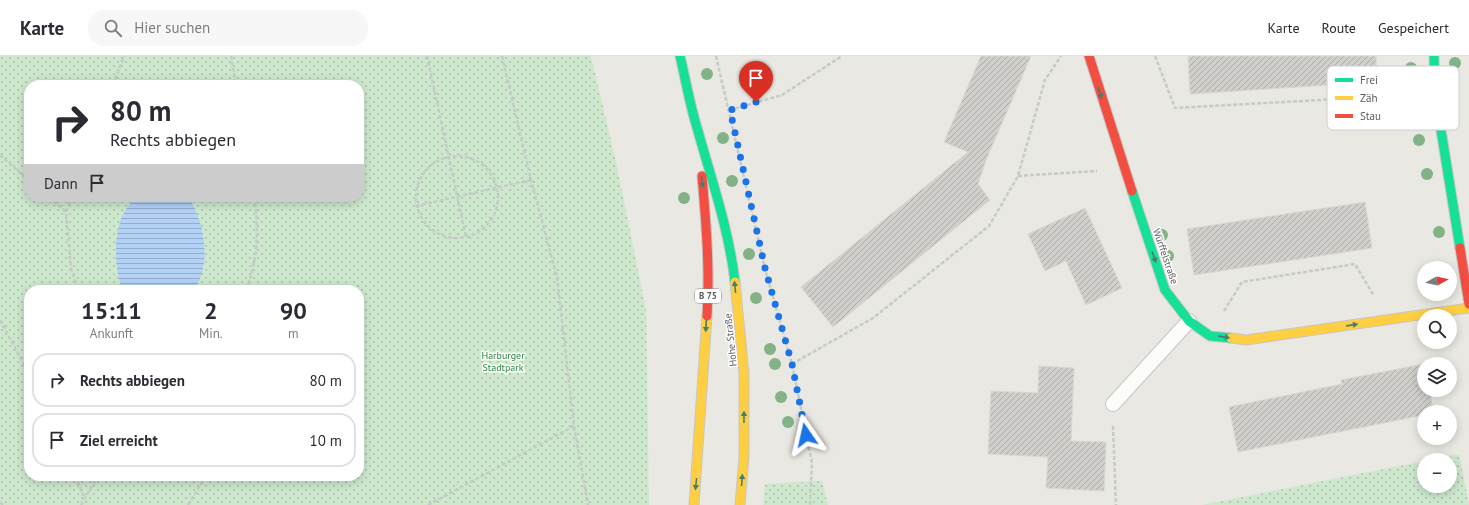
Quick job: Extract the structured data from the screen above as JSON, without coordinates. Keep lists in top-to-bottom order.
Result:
{
  "streets": {
    "street": ["Würffelstraße", "B 75", "Hohe Straße"]
  },
  "one_way": ["Würffelstraße"],
  "parks": ["Harburger Stadtpark"],
  "legend": ["Frei", "Zäh", "Stau"],
  "north": "right",
  "page": {
    "header": "Karte",
    "search": "Hier suchen",
    "nav": ["Karte", "Route", "Gespeichert"],
    "turn": ["80 m", "Rechts abbiegen"],
    "then": "Dann",
    "map_buttons": ["+", "−"],
    "eta": [
      "15:11",
      "Ankunft",
      "2",
      "Min.",
      "90",
      "m"
    ],
    "list": [
      {
        "name": "Rechts abbiegen",
        "value": "80 m"
      },
      {
        "name": "Ziel erreicht",
        "value": "10 m"
      }
    ]
  }
}
